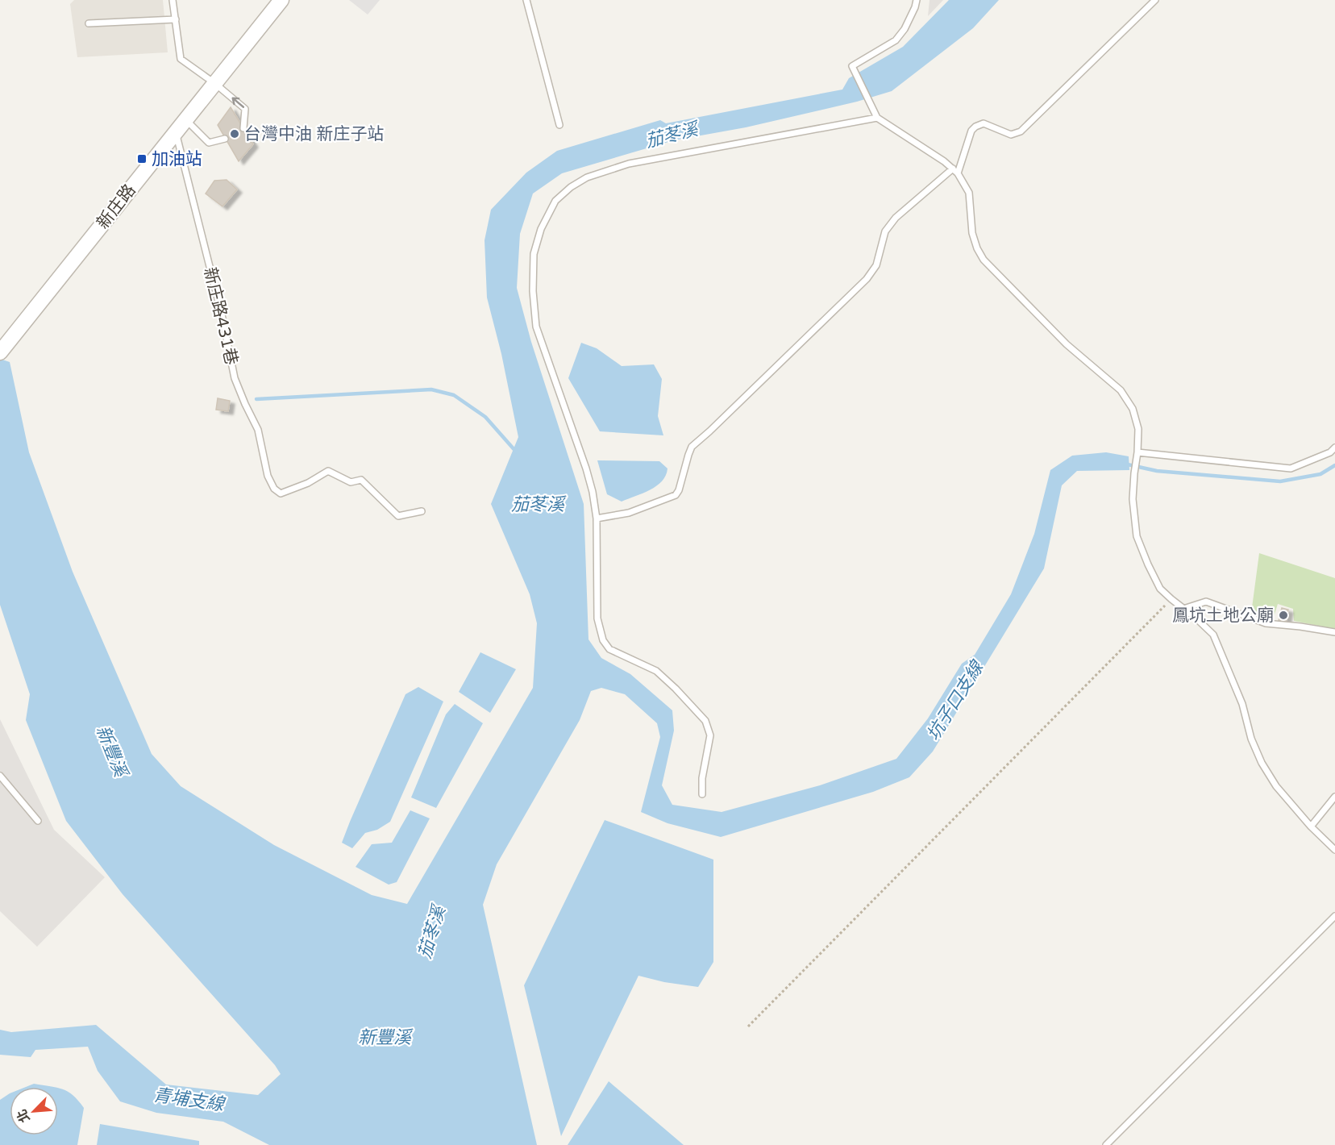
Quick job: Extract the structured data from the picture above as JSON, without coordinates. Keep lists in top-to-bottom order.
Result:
{
  "streets": {
    "street": ["新庄路"],
    "lane": ["新庄路431巷"]
  },
  "crossings": [
    ["新庄路", "新庄路431巷"]
  ],
  "water": [
    "茄苳溪",
    "坑子口支線",
    "新豐溪",
    "青埔支線"
  ],
  "places": {
    "other": ["台灣中油 新庄子站", "鳳坑土地公廟"],
    "transit": ["加油站"]
  },
  "north": "bottom left"
}
